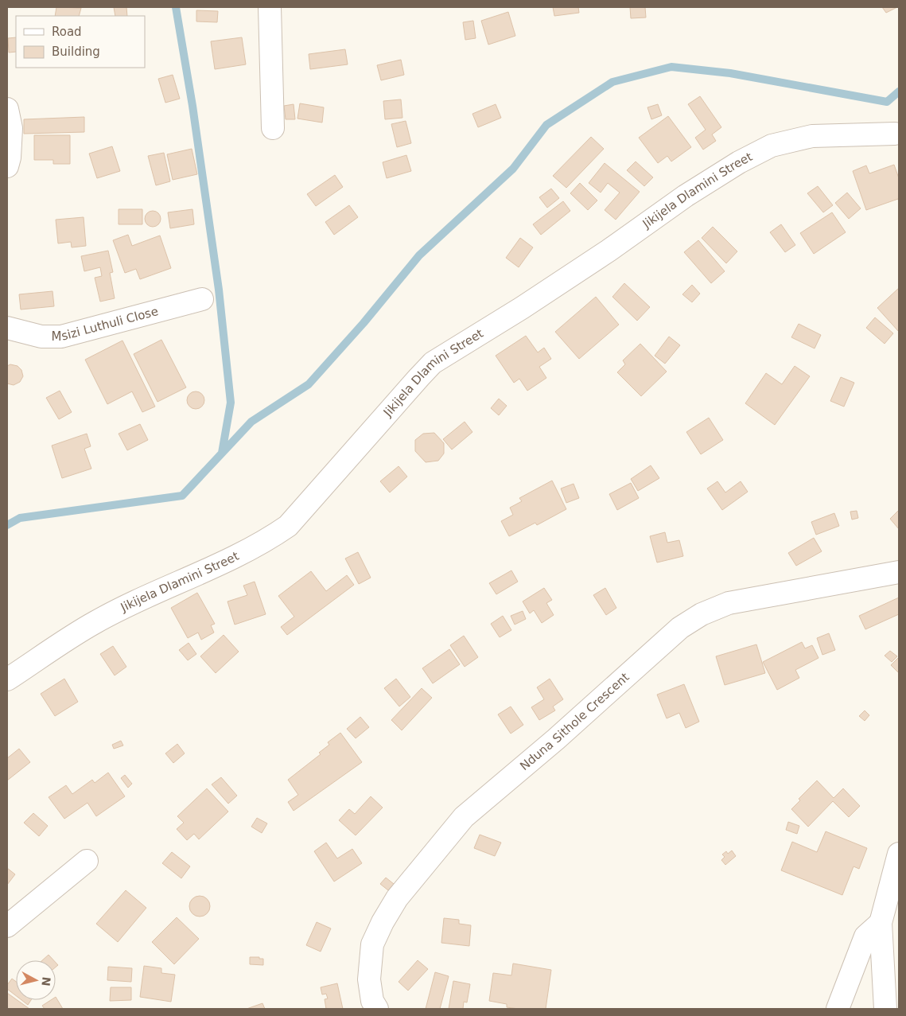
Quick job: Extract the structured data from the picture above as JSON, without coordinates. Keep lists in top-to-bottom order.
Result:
{
  "streets": {
    "street": ["Jikijela Dlamini Street", "Msizi Luthuli Close", "Nduna Sithole Crescent"]
  },
  "legend": ["Road", "Building"],
  "north": "right"
}
